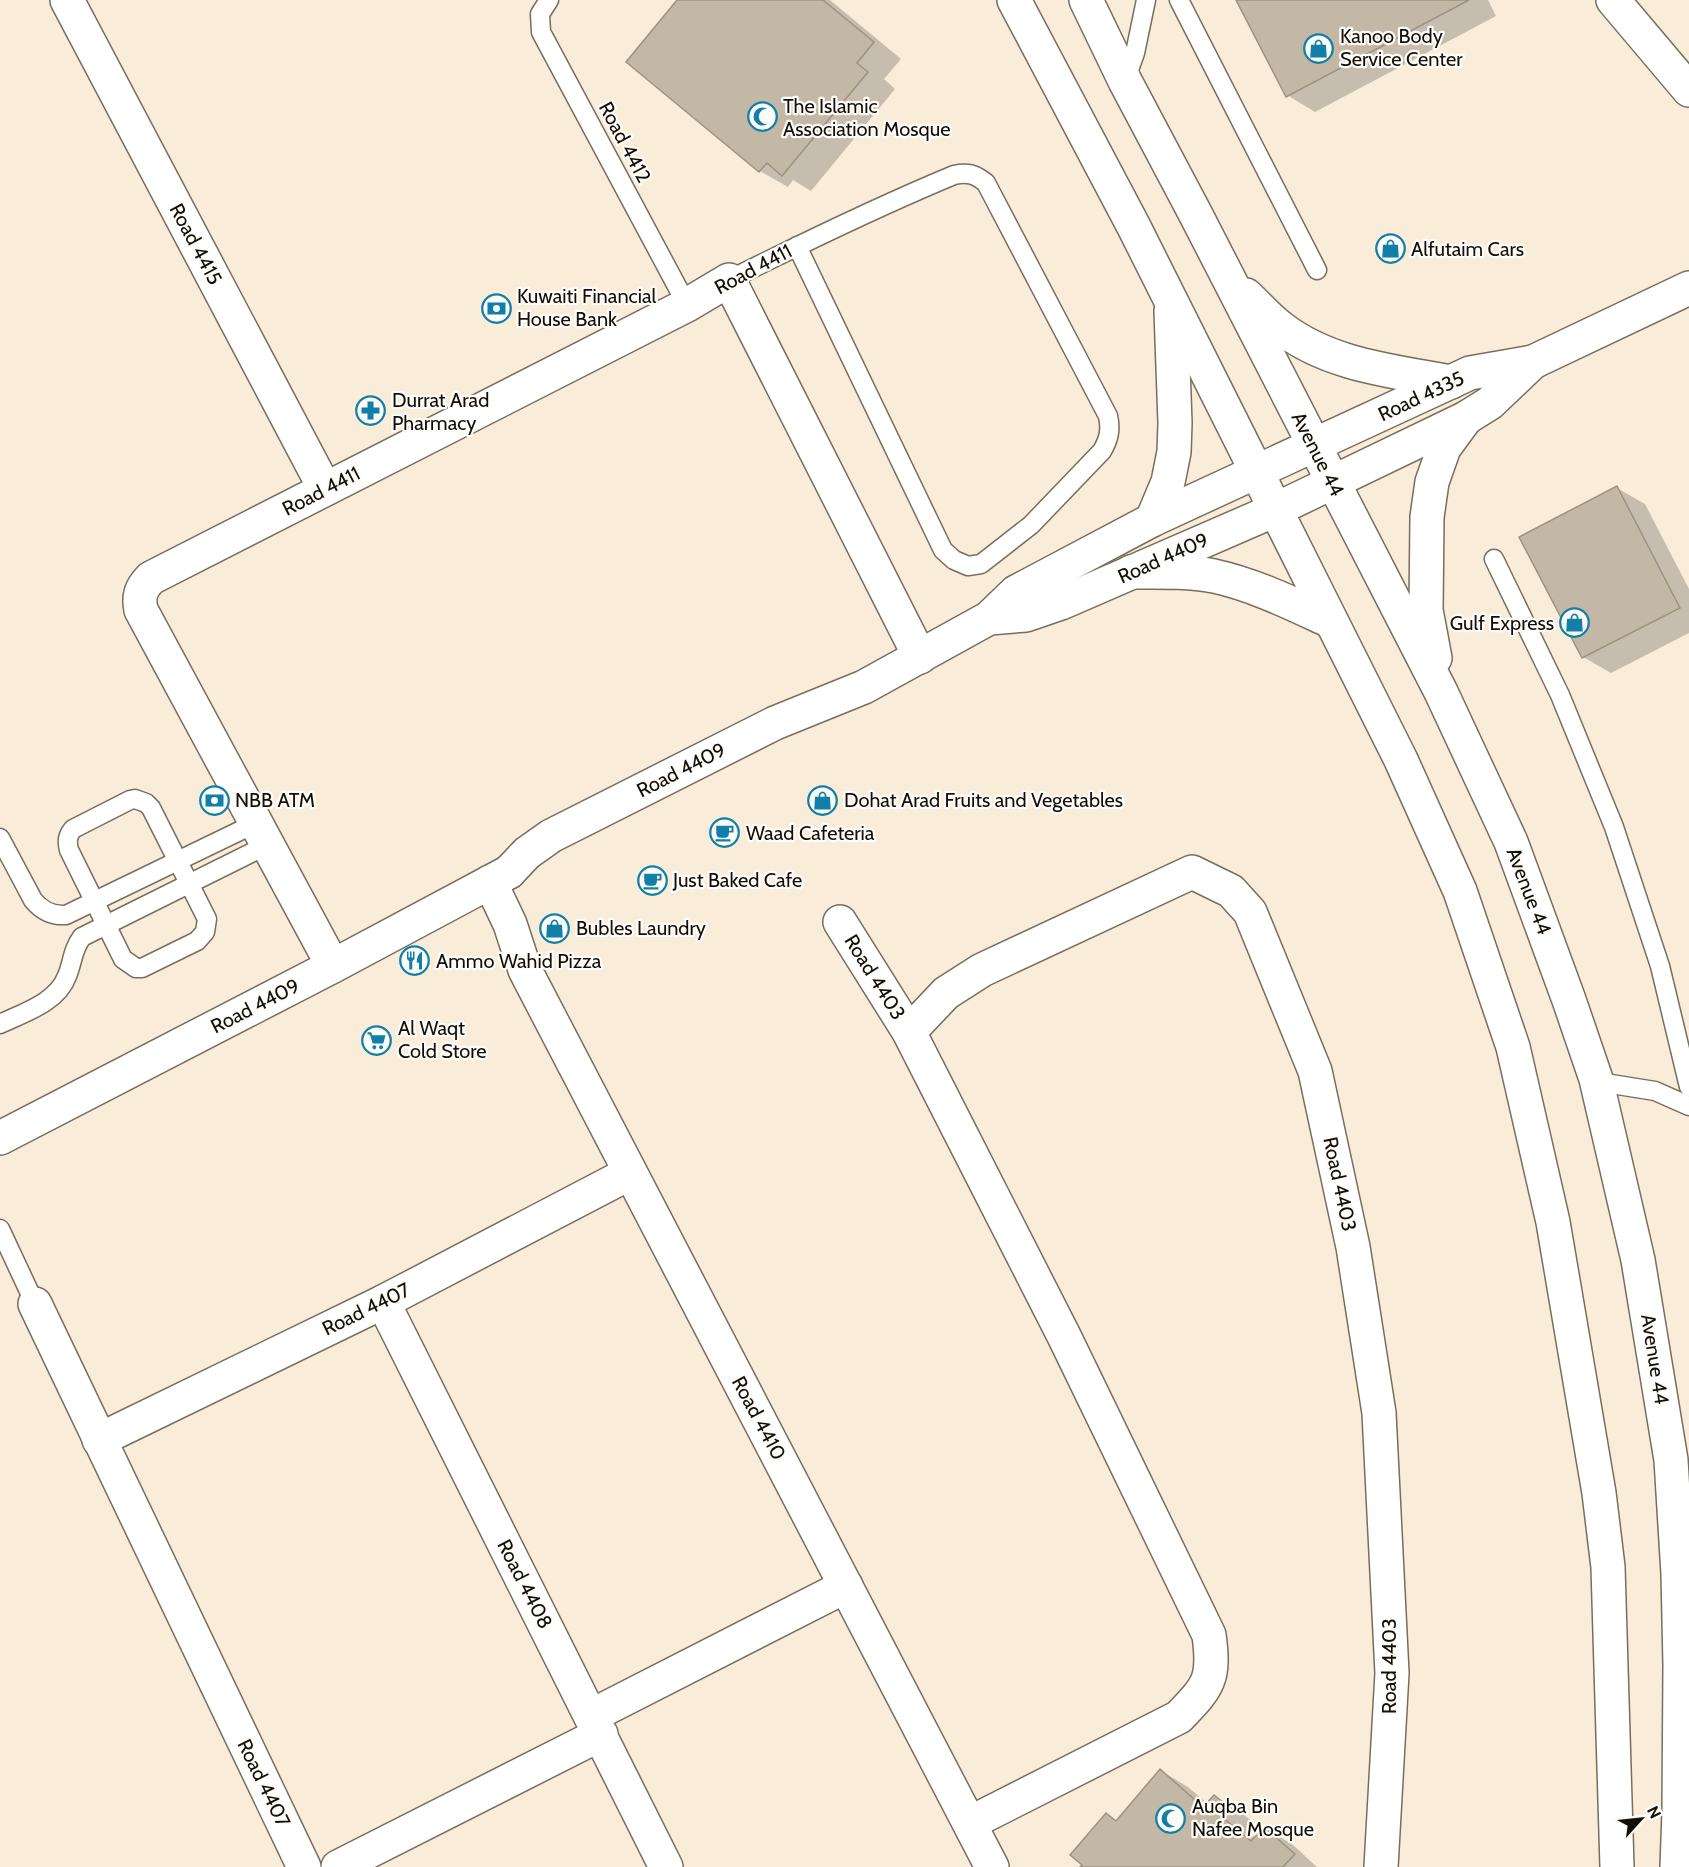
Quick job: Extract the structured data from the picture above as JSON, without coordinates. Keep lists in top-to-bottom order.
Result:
{
  "streets": {
    "street": [
      "Road 4415",
      "Road 4411",
      "Road 4335",
      "Avenue 44",
      "Road 4409",
      "Road 4403",
      "Road 4407",
      "Road 4410",
      "Road 4408"
    ],
    "lane": ["Road 4412"]
  },
  "crossings": [
    ["Road 4412", "Road 4411"],
    ["Road 4415", "Road 4411"],
    ["Road 4411", "Road 4409"],
    ["Road 4335", "Avenue 44"],
    ["Road 4335", "Road 4409"],
    ["Avenue 44", "Road 4409"],
    ["Road 4409", "Road 4410"],
    ["Road 4403", "Road 4410"],
    ["Road 4407", "Road 4410"],
    ["Road 4407", "Road 4408"]
  ],
  "places": {
    "shop": [
      "Kanoo Body Service Center",
      "Alfutaim Cars",
      "Gulf Express",
      "Dohat Arad Fruits and Vegetables",
      "Bubles Laundry"
    ],
    "mosque": ["The Islamic Association Mosque", "Auqba Bin Nafee Mosque"],
    "bank": ["Kuwaiti Financial House Bank", "NBB ATM"],
    "pharmacy": ["Durrat Arad Pharmacy"],
    "cafe": ["Waad Cafeteria", "Just Baked Cafe"],
    "restaurant": ["Ammo Wahid Pizza"],
    "supermarket": ["Al Waqt Cold Store"]
  },
  "north": "top right"
}
